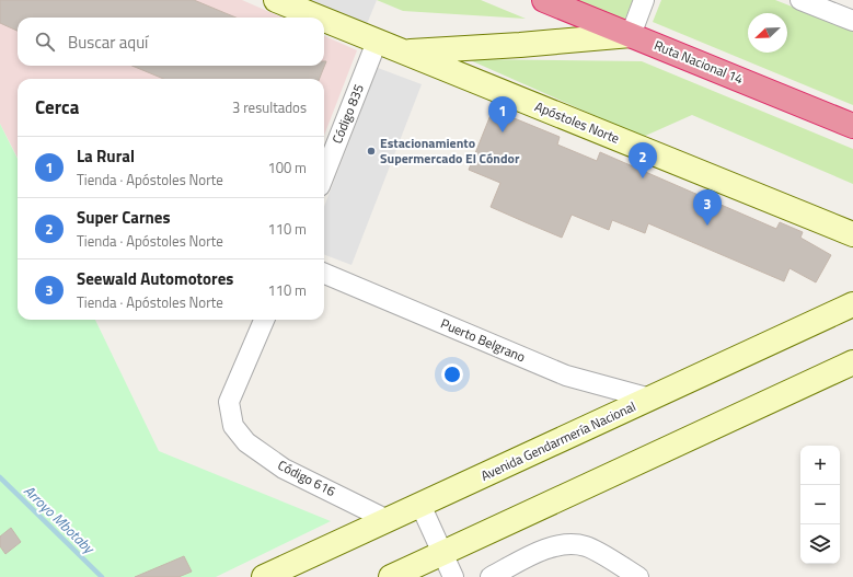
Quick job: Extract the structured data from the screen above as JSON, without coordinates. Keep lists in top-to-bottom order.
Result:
{
  "streets": {
    "highway": ["Ruta Nacional 14"],
    "street": [
      "Código 835",
      "Apóstoles Norte",
      "Puerto Belgrano",
      "Avenida Gendarmería Nacional",
      "Código 616"
    ]
  },
  "crossings": [
    ["Código 835", "Apóstoles Norte"],
    ["Puerto Belgrano", "Avenida Gendarmería Nacional"],
    ["Avenida Gendarmería Nacional", "Código 616"]
  ],
  "water": ["Arroyo Mbotaby"],
  "places": ["Estacionamiento Supermercado El Cóndor"],
  "north": "bottom left",
  "page": {
    "search": "Buscar aquí",
    "heading": ["Cerca", "3 resultados"],
    "pins": ["1", "2", "3"],
    "list": [
      {
        "mark": "1",
        "name": "La Rural",
        "note": "Tienda · Apóstoles Norte",
        "value": "100 m"
      },
      {
        "mark": "2",
        "name": "Super Carnes",
        "note": "Tienda · Apóstoles Norte",
        "value": "110 m"
      },
      {
        "mark": "3",
        "name": "Seewald Automotores",
        "note": "Tienda · Apóstoles Norte",
        "value": "110 m"
      }
    ],
    "map_buttons": ["+", "−"]
  }
}
